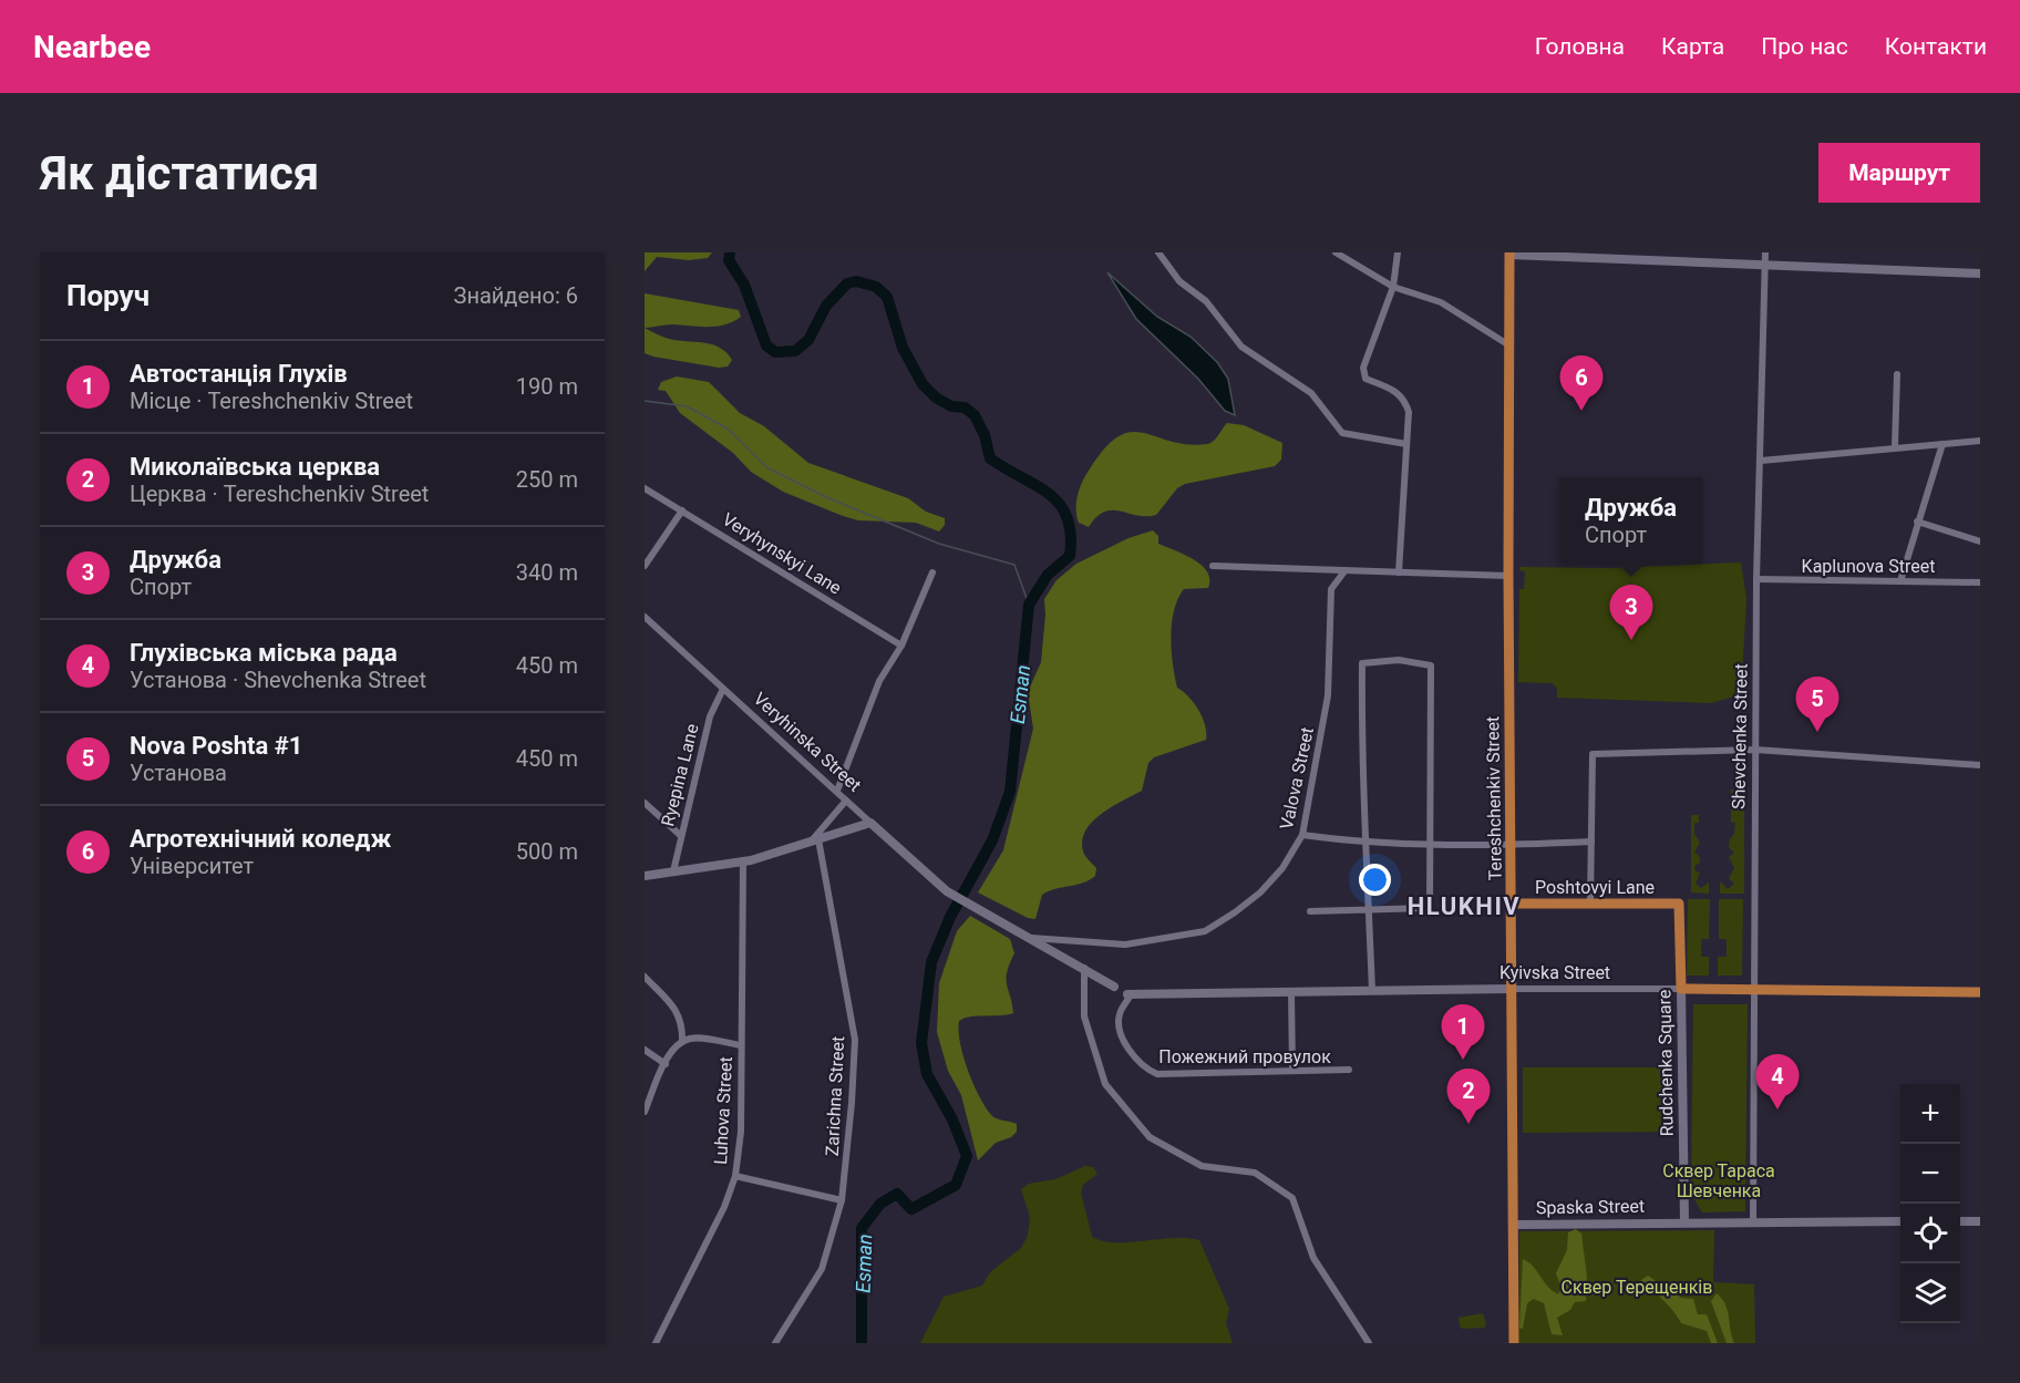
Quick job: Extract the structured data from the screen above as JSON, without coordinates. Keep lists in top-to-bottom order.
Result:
{
  "streets": {
    "main road": [
      "Tereshchenkiv Street",
      "Poshtovyi Lane",
      "Kyivska Street",
      "Rudchenka Square"
    ],
    "street": [
      "Veryhynskyi Lane",
      "Kaplunova Street",
      "Shevchenka Street",
      "Veryhinska Street",
      "Ryepina Lane",
      "Valova Street",
      "Пожежний провулок",
      "Zarichna Street",
      "Luhova Street",
      "Spaska Street"
    ]
  },
  "crossings": [
    ["Kaplunova Street", "Shevchenka Street"],
    ["Shevchenka Street", "Kyivska Street"],
    ["Shevchenka Street", "Spaska Street"],
    ["Veryhinska Street", "Ryepina Lane"],
    ["Veryhinska Street", "Valova Street"],
    ["Tereshchenkiv Street", "Poshtovyi Lane"],
    ["Tereshchenkiv Street", "Kyivska Street"],
    ["Tereshchenkiv Street", "Spaska Street"],
    ["Poshtovyi Lane", "Rudchenka Square"],
    ["Kyivska Street", "Пожежний провулок"],
    ["Kyivska Street", "Rudchenka Square"],
    ["Rudchenka Square", "Spaska Street"]
  ],
  "districts": ["HLUKHIV"],
  "water": ["Esman"],
  "parks": ["Сквер Тараса Шевченка", "Сквер Терещенків"],
  "page": {
    "header": "Nearbee",
    "nav": [
      "Головна",
      "Карта",
      "Про нас",
      "Контакти"
    ],
    "buttons": "Маршрут",
    "title": "Як дістатися",
    "heading": ["Поруч", "Знайдено: 6"],
    "list": [
      {
        "mark": "1",
        "name": "Автостанція Глухів",
        "note": "Місце · Tereshchenkiv Street",
        "value": "190 m"
      },
      {
        "mark": "2",
        "name": "Миколаївська церква",
        "note": "Церква · Tereshchenkiv Street",
        "value": "250 m"
      },
      {
        "mark": "3",
        "name": "Дружба",
        "note": "Спорт",
        "value": "340 m"
      },
      {
        "mark": "4",
        "name": "Глухівська міська рада",
        "note": "Установа · Shevchenka Street",
        "value": "450 m"
      },
      {
        "mark": "5",
        "name": "Nova Poshta #1",
        "note": "Установа",
        "value": "450 m"
      },
      {
        "mark": "6",
        "name": "Агротехнічний коледж",
        "note": "Університет",
        "value": "500 m"
      }
    ],
    "pins": [
      "6",
      "3",
      "5",
      "1",
      "4",
      "2"
    ],
    "popup": ["Дружба", "Спорт"],
    "map_buttons": ["+", "−"]
  }
}
